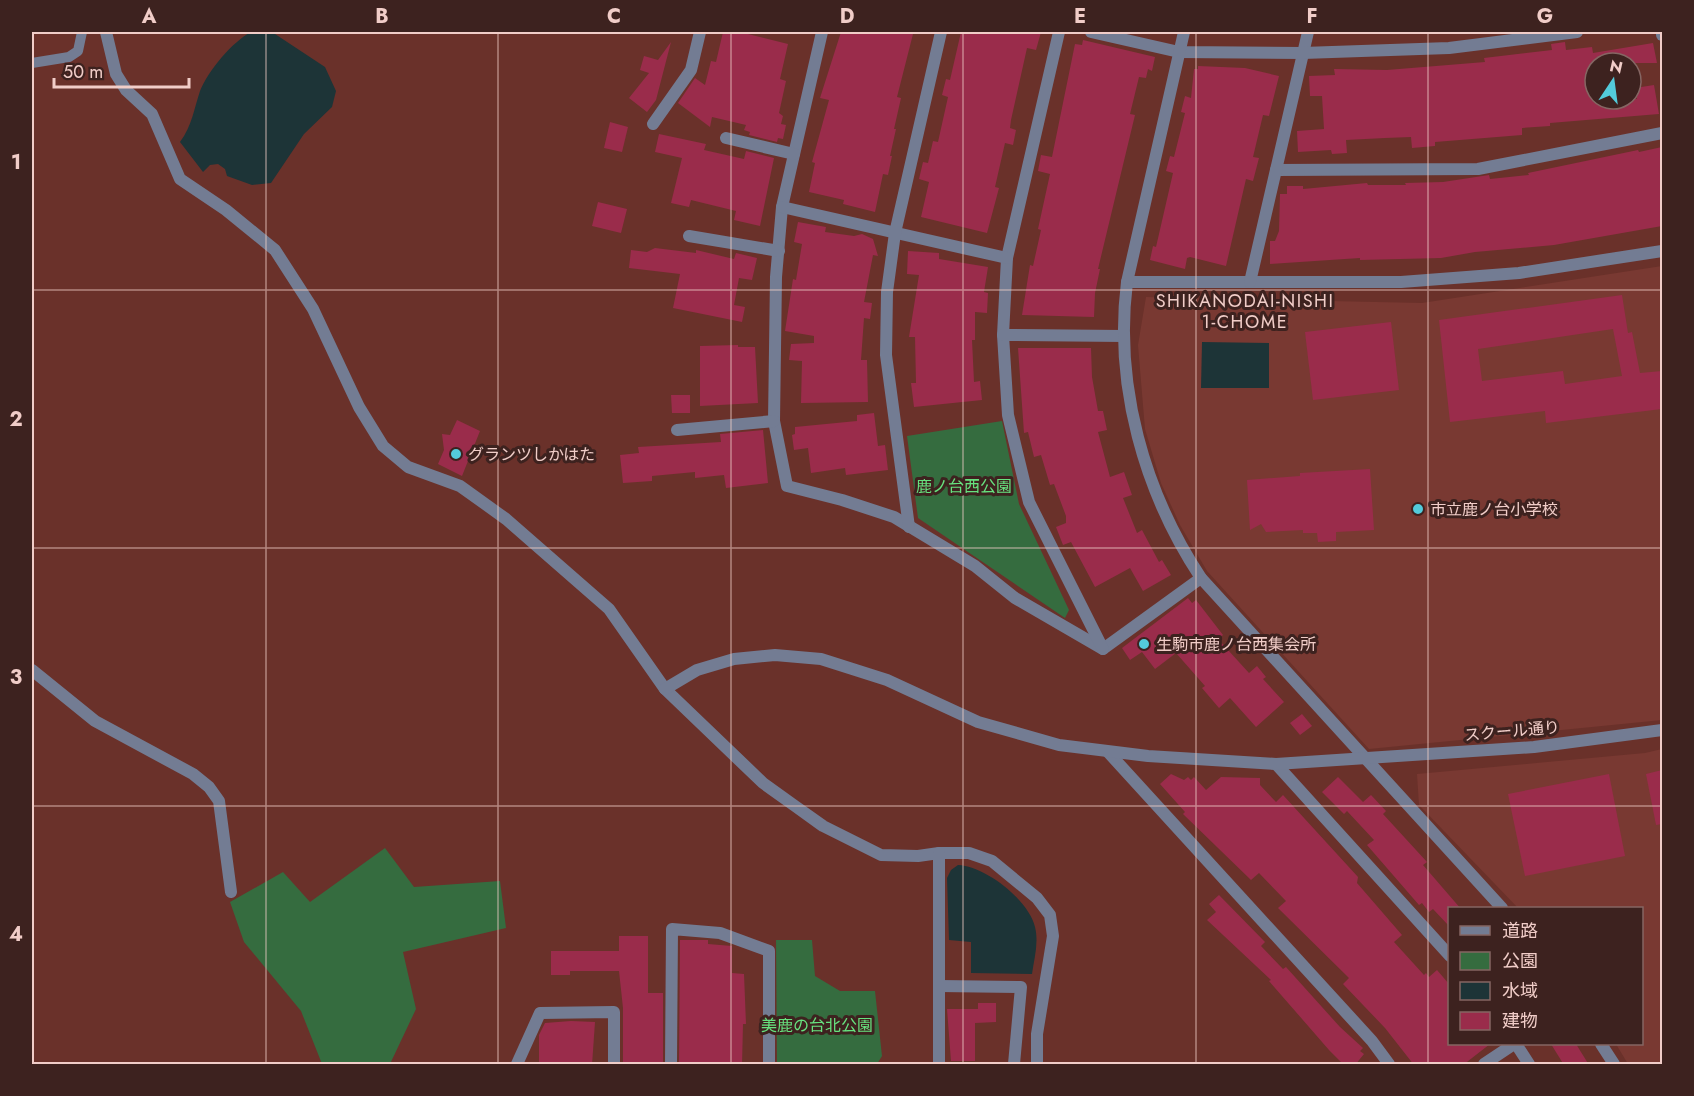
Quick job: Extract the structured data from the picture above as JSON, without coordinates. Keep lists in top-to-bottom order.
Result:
{
  "streets": {
    "street": ["スクール通り"]
  },
  "districts": ["SHIKANODAI-NISHI 1-CHOME"],
  "parks": ["鹿ノ台西公園", "美鹿の台北公園"],
  "places": ["グランツしかはた", "市立鹿ノ台小学校", "生駒市鹿ノ台西集会所"],
  "legend": [
    "道路",
    "公園",
    "水域",
    "建物"
  ],
  "scale_bar": "50 m",
  "north": "top",
  "grid": {
    "columns": [
      "A",
      "B",
      "C",
      "D",
      "E",
      "F",
      "G"
    ],
    "rows": [
      "1",
      "2",
      "3",
      "4"
    ]
  }
}
